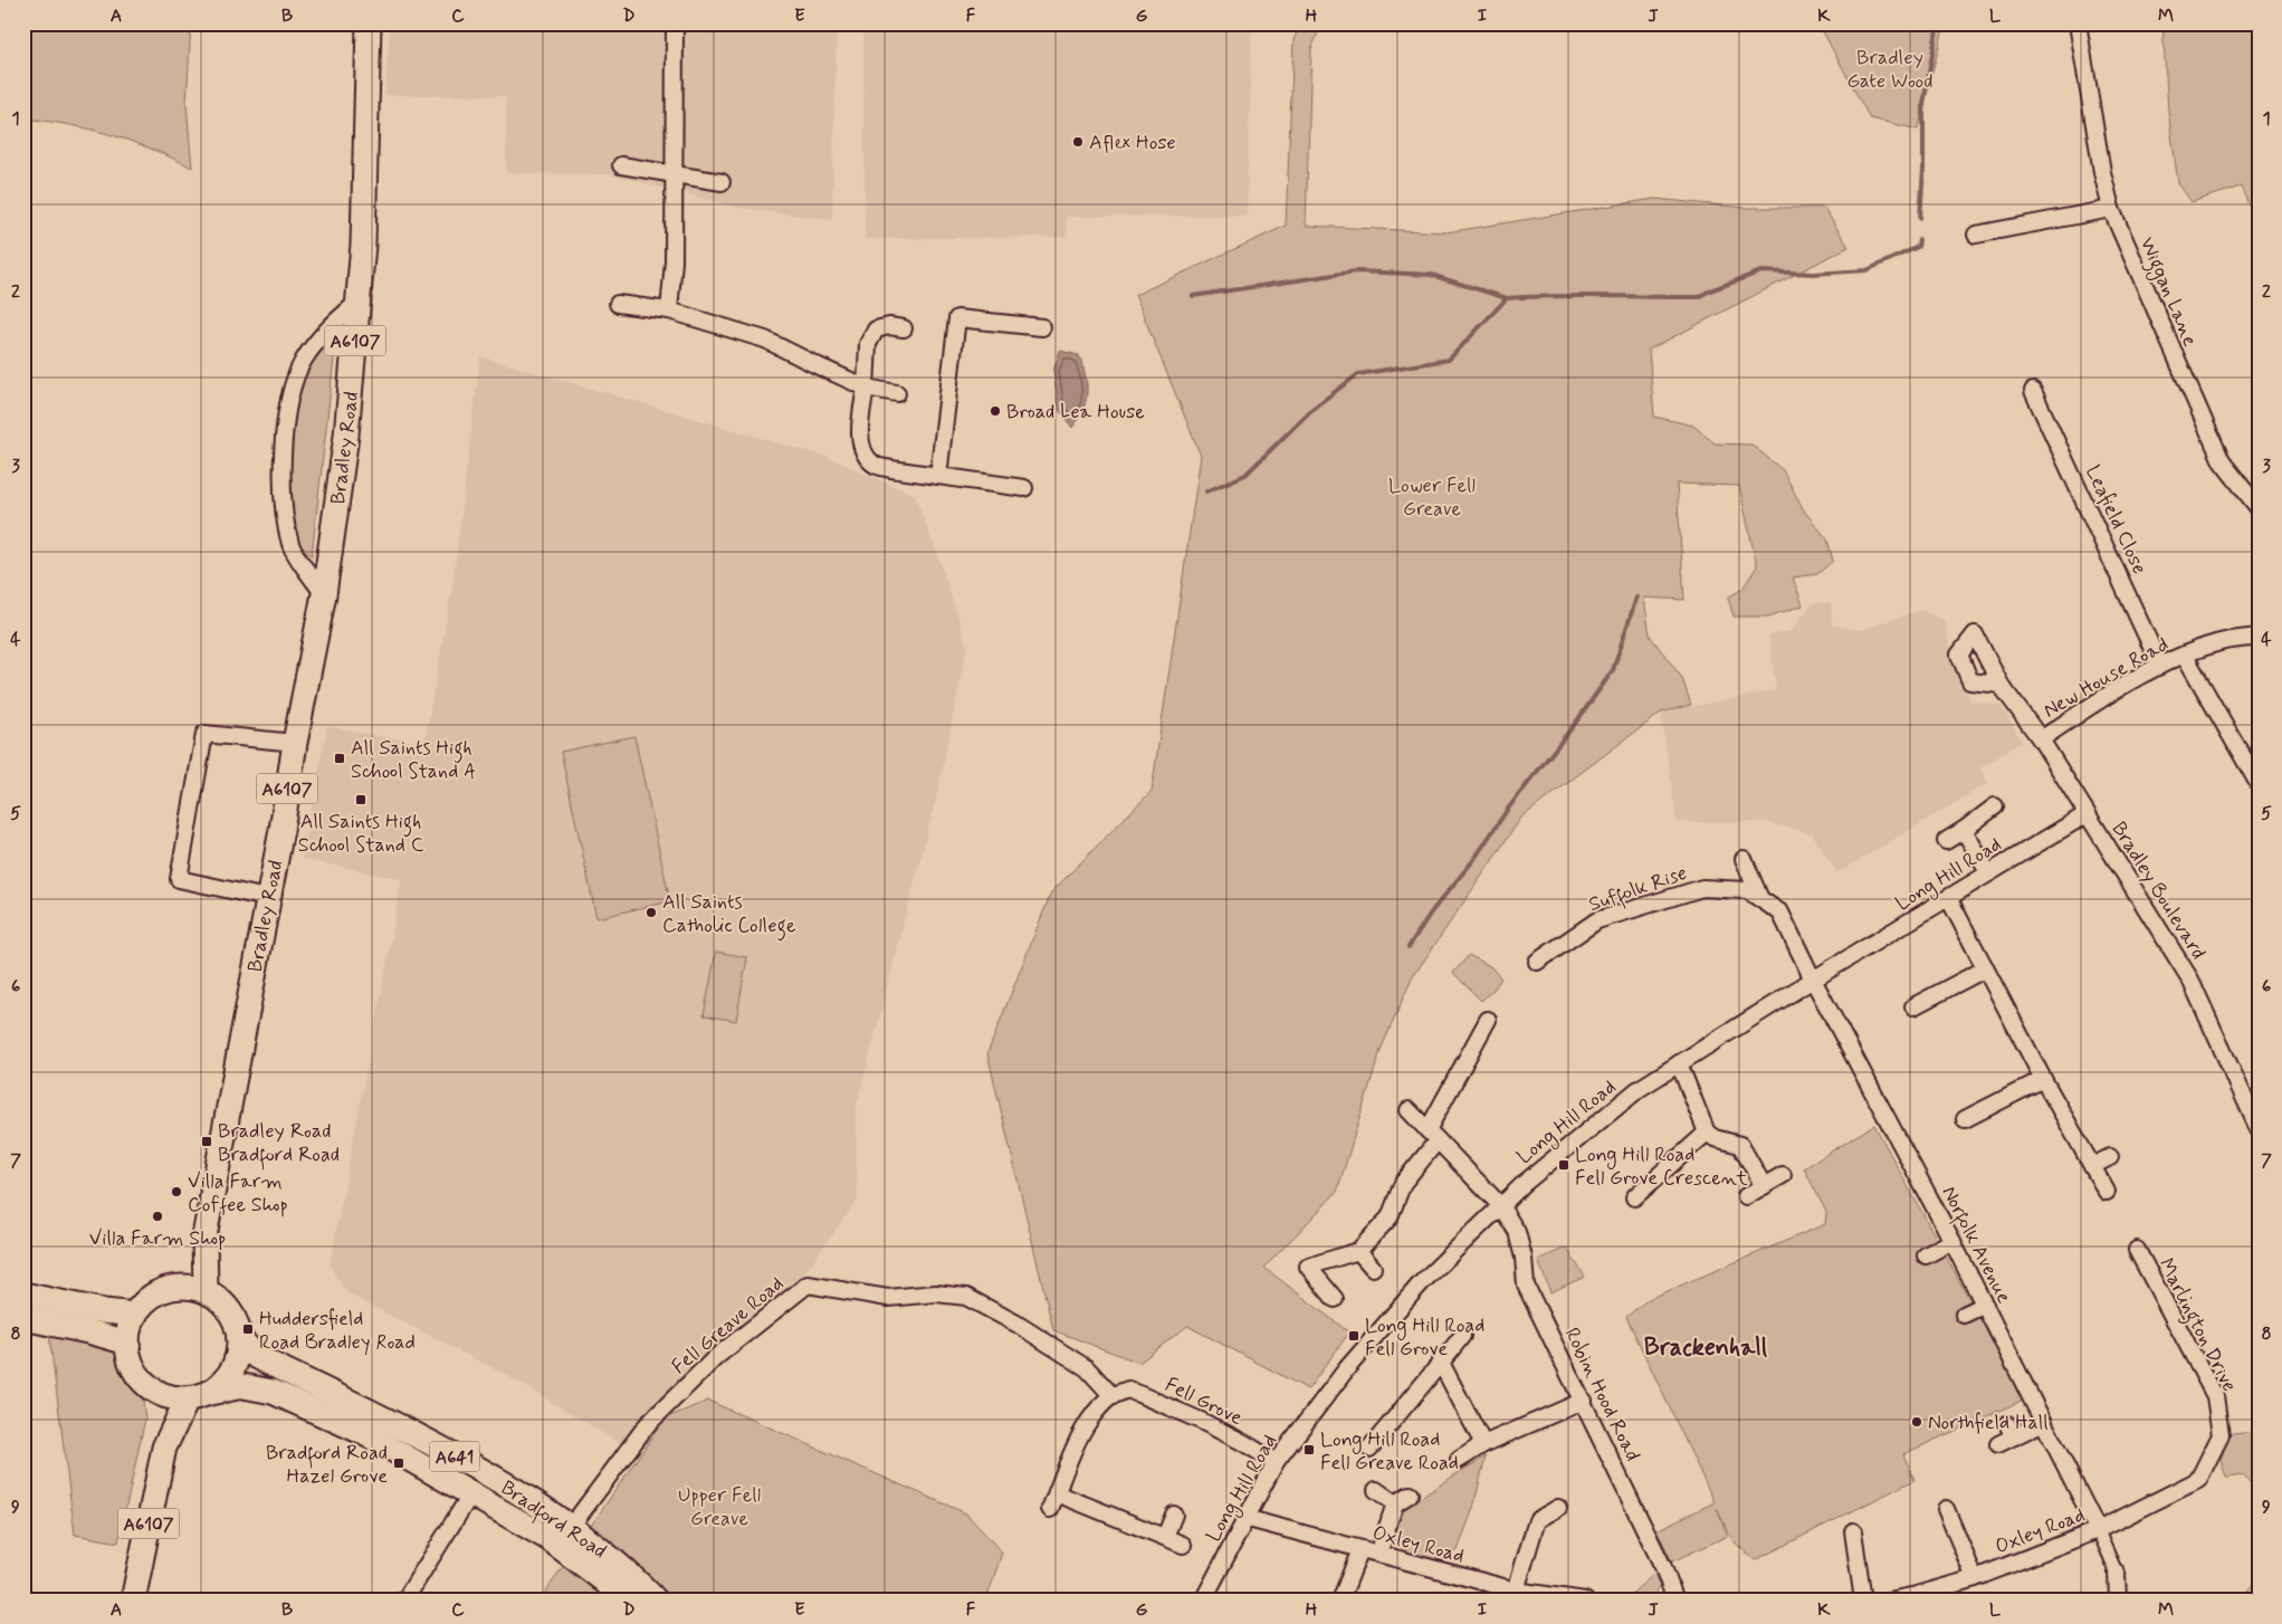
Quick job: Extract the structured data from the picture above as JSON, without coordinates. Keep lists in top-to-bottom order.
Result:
{
  "streets": {
    "main road": [
      "A6107",
      "Bradley Road",
      "A641",
      "Bradford Road"
    ],
    "street": [
      "Wiggan Lane",
      "Leafield Close",
      "New House Road",
      "Long Hill Road",
      "Suffolk Rise",
      "Bradley Boulevard",
      "Norfolk Avenue",
      "Fell Greave Road",
      "Marlington Drive",
      "Robin Hood Road",
      "Fell Grove",
      "Oxley Road"
    ]
  },
  "crossings": [
    ["A6107", "Bradley Road"],
    ["A6107", "A641"],
    ["A6107", "Bradford Road"],
    ["Bradley Road", "A641"],
    ["Bradley Road", "Bradford Road"],
    ["Leafield Close", "New House Road"],
    ["New House Road", "Bradley Boulevard"],
    ["Long Hill Road", "Suffolk Rise"],
    ["Long Hill Road", "Bradley Boulevard"],
    ["Long Hill Road", "Norfolk Avenue"],
    ["Long Hill Road", "Robin Hood Road"],
    ["Long Hill Road", "Fell Grove"],
    ["Long Hill Road", "Oxley Road"],
    ["Suffolk Rise", "Norfolk Avenue"],
    ["Norfolk Avenue", "Oxley Road"],
    ["Fell Greave Road", "Fell Grove"],
    ["Fell Greave Road", "Bradford Road"],
    ["Marlington Drive", "Oxley Road"],
    ["A641", "Bradford Road"]
  ],
  "districts": ["Brackenhall"],
  "parks": ["Bradley Gate Wood", "Lower Fell Greave", "Upper Fell Greave"],
  "places": {
    "other": [
      "Aflex Hose",
      "Broad Lea House",
      "All Saints Catholic College",
      "Villa Farm Coffee Shop",
      "Villa Farm Shop",
      "Northfield Hall"
    ],
    "transit": [
      "All Saints High School Stand A",
      "All Saints High School Stand C",
      "Bradley Road Bradford Road",
      "Long Hill Road Fell Grove Crescent",
      "Huddersfield Road Bradley Road",
      "Long Hill Road Fell Grove",
      "Long Hill Road Fell Greave Road",
      "Bradford Road Hazel Grove"
    ]
  },
  "grid": {
    "columns": [
      "A",
      "B",
      "C",
      "D",
      "E",
      "F",
      "G",
      "H",
      "I",
      "J",
      "K",
      "L",
      "M"
    ],
    "rows": [
      "1",
      "2",
      "3",
      "4",
      "5",
      "6",
      "7",
      "8",
      "9"
    ]
  }
}
